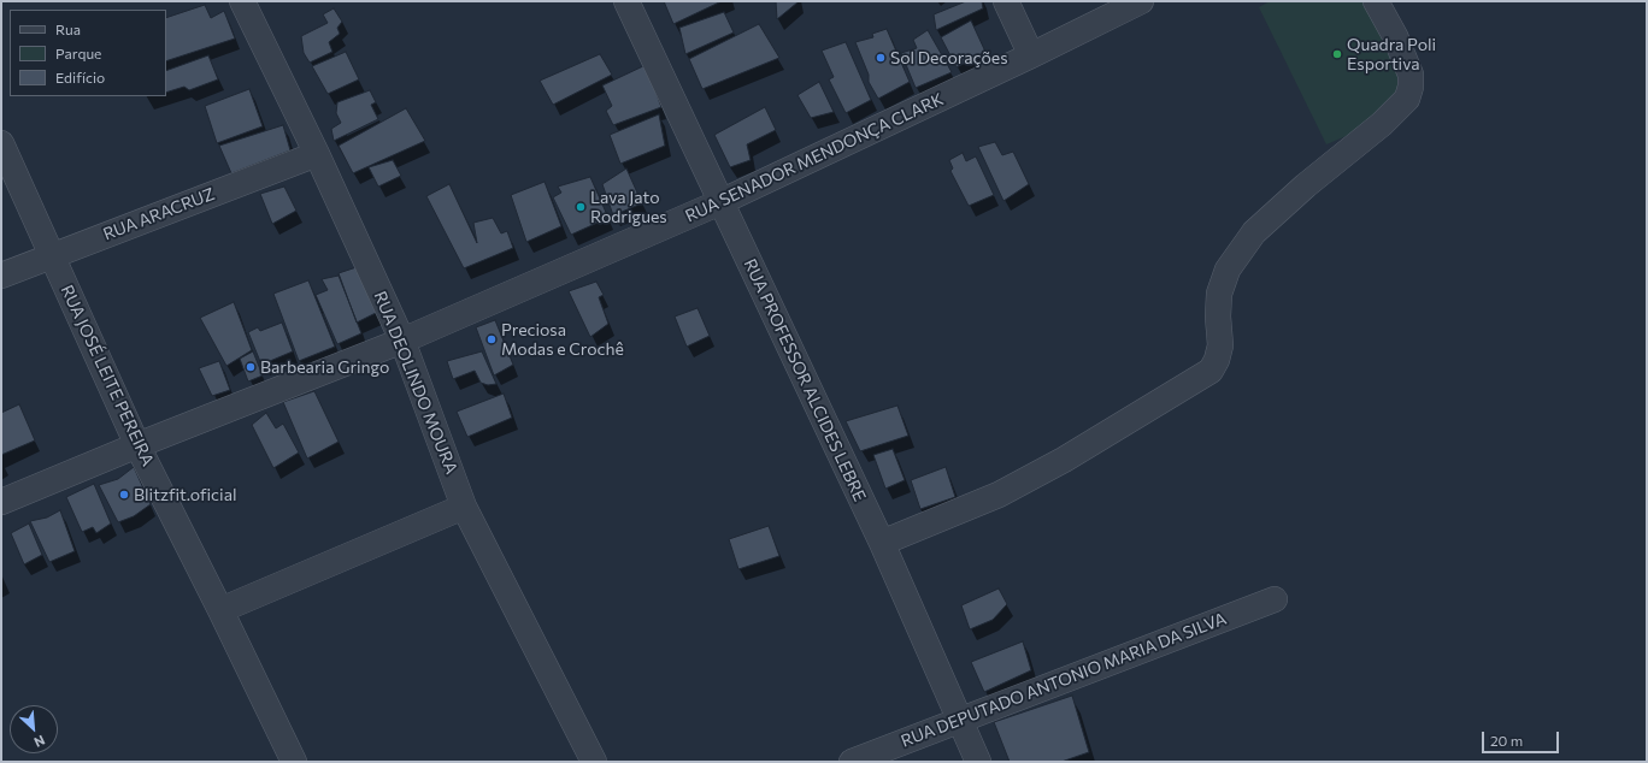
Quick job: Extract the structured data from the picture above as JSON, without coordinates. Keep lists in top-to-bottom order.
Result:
{
  "streets": {
    "street": [
      "RUA SENADOR MENDONÇA CLARK",
      "RUA ARACRUZ",
      "RUA JOSÉ LEITE PEREIRA",
      "RUA PROFESSOR ALCIDES LEBRE",
      "RUA DEOLINDO MOURA",
      "RUA DEPUTADO ANTONIO MARIA DA SILVA"
    ]
  },
  "crossings": [
    ["RUA SENADOR MENDONÇA CLARK", "RUA JOSÉ LEITE PEREIRA"],
    ["RUA SENADOR MENDONÇA CLARK", "RUA PROFESSOR ALCIDES LEBRE"],
    ["RUA SENADOR MENDONÇA CLARK", "RUA DEOLINDO MOURA"],
    ["RUA ARACRUZ", "RUA JOSÉ LEITE PEREIRA"],
    ["RUA ARACRUZ", "RUA DEOLINDO MOURA"],
    ["RUA PROFESSOR ALCIDES LEBRE", "RUA DEPUTADO ANTONIO MARIA DA SILVA"]
  ],
  "places": [
    "Quadra Poli Esportiva",
    "Sol Decorações",
    "Lava Jato Rodrigues",
    "Preciosa Modas e Crochê",
    "Barbearia Gringo",
    "Blitzfit.oficial"
  ],
  "legend": ["Rua", "Parque", "Edifício"],
  "scale_bar": "20 m",
  "north": "bottom right"
}
